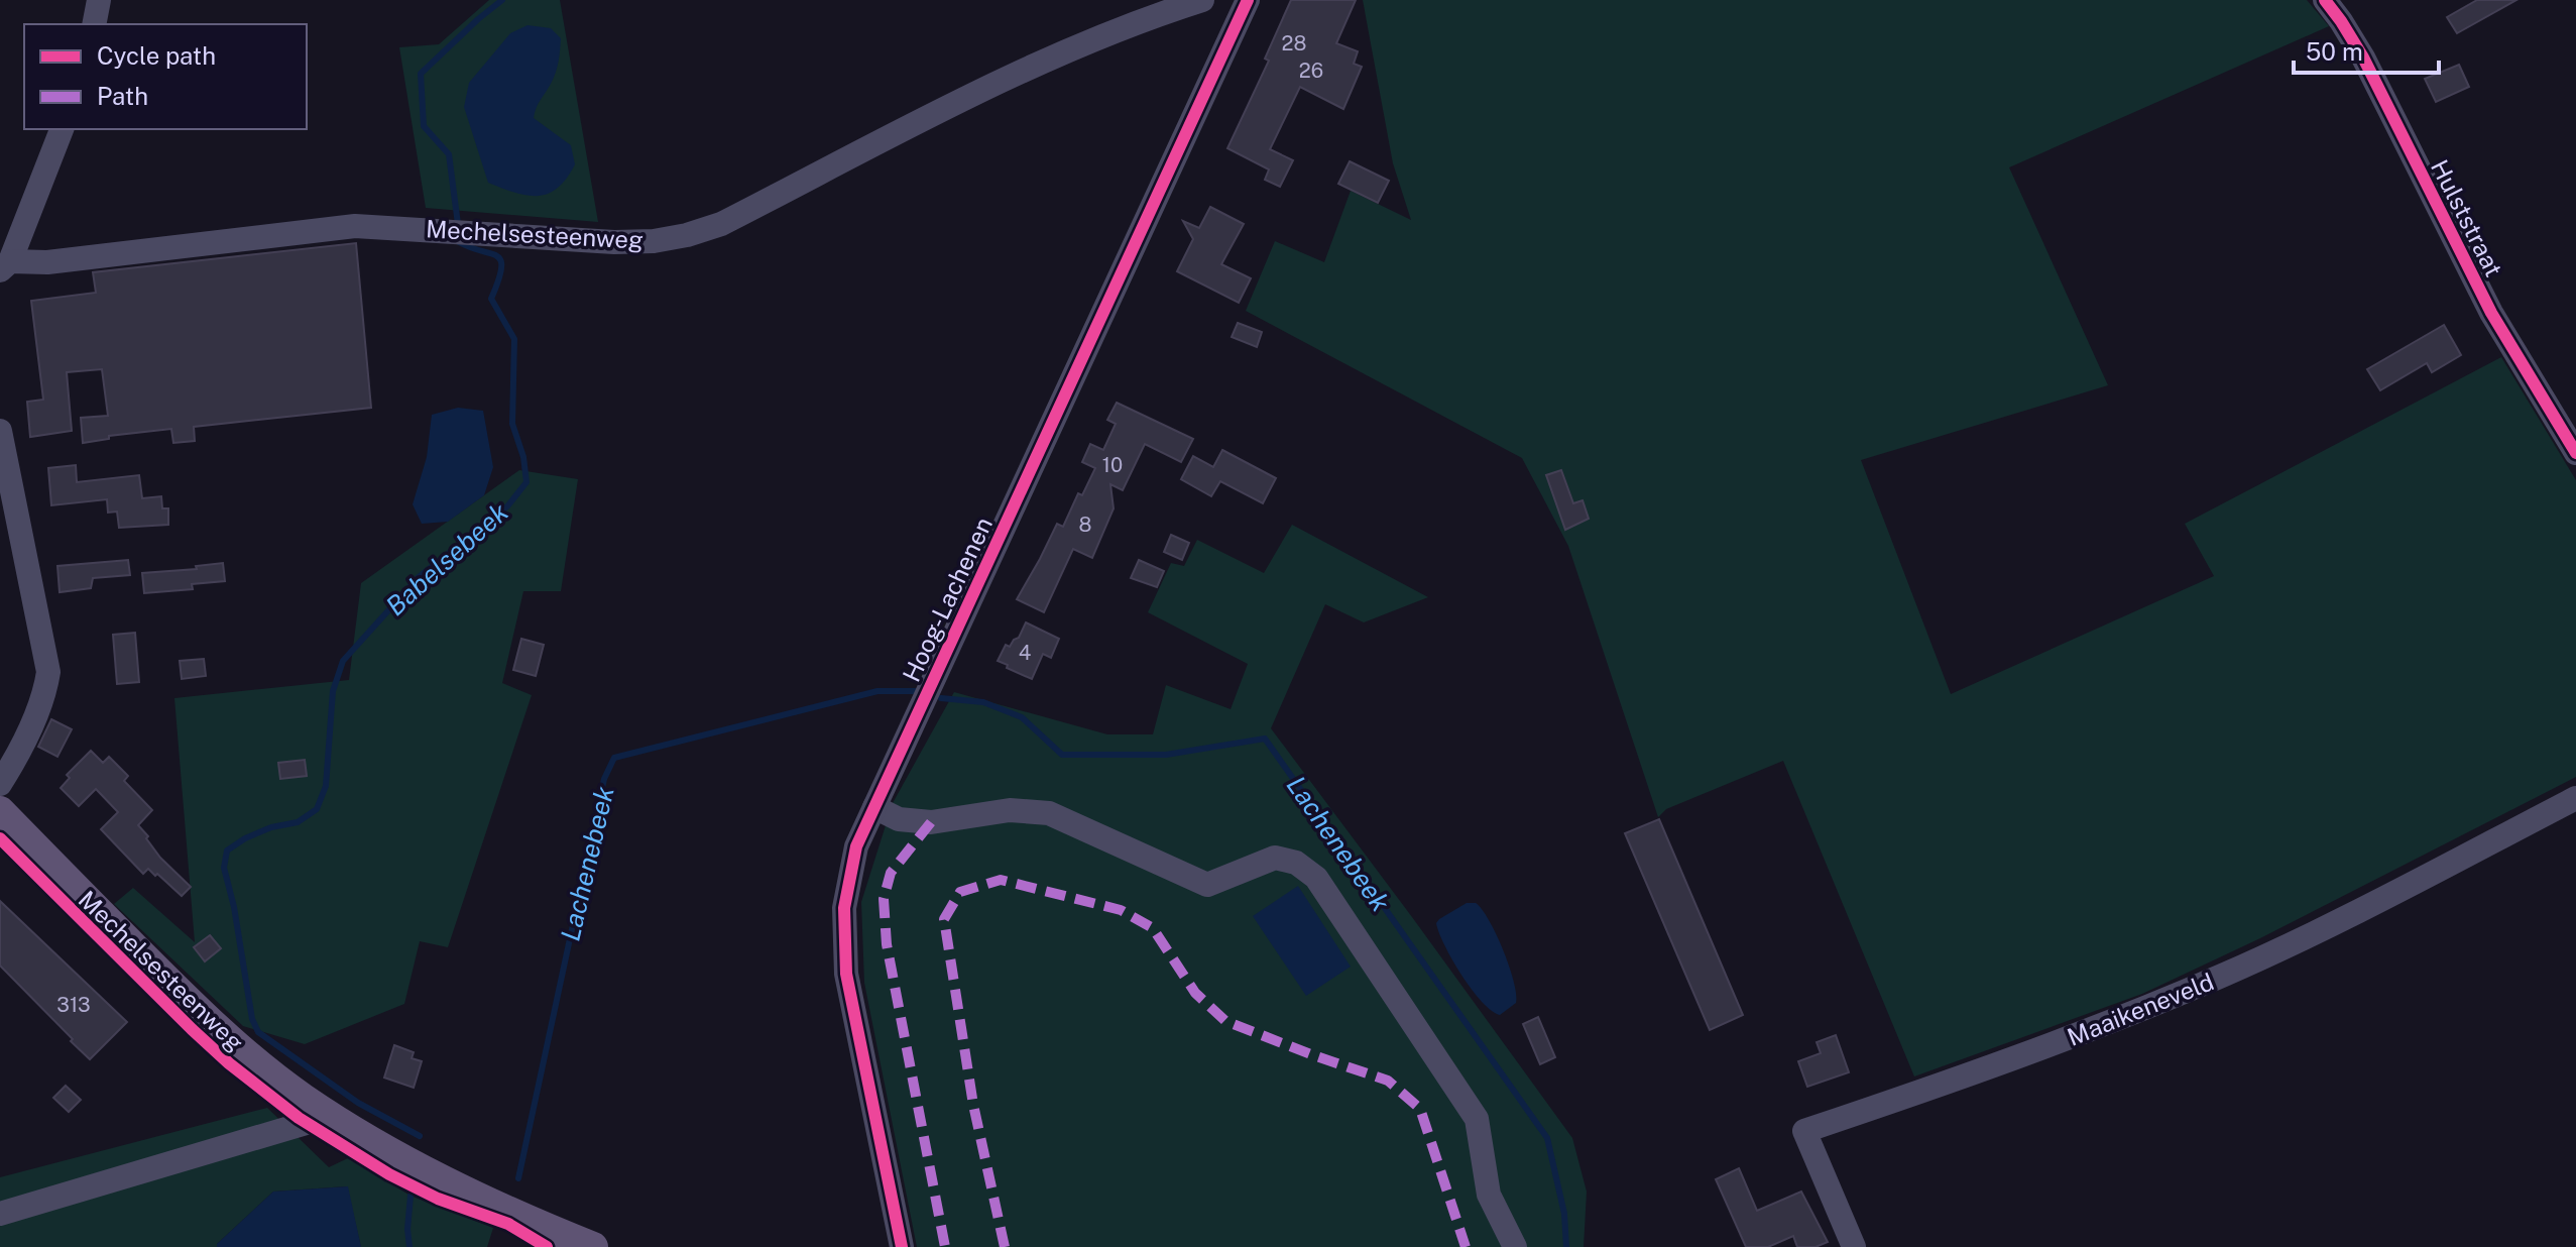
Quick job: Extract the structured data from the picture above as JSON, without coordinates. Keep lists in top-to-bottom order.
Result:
{
  "streets": {
    "main road": ["Mechelsesteenweg"],
    "street": ["Hulststraat", "Hoog-Lachenen", "Maaikeneveld"]
  },
  "water": ["Babelsebeek", "Lachenebeek"],
  "house_numbers": [
    "28",
    "26",
    "10",
    "8",
    "4",
    "313"
  ],
  "legend": ["Cycle path", "Path"],
  "scale_bar": "50 m"
}
